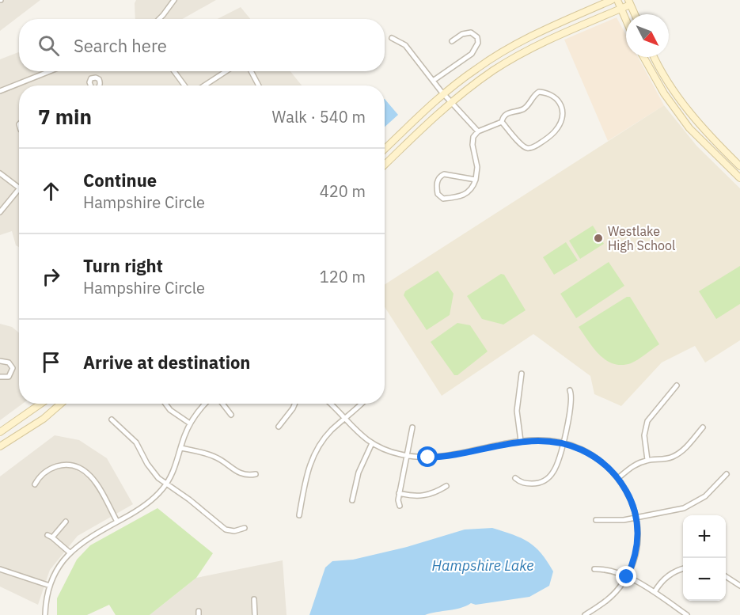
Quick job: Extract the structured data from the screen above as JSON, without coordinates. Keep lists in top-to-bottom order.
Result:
{
  "water": ["Hampshire Lake"],
  "places": ["Westlake High School"],
  "north": "bottom right",
  "page": {
    "search": "Search here",
    "heading": ["7 min", "Walk · 540 m"],
    "list": [
      ["Continue", "Hampshire Circle", "420 m"],
      ["Turn right", "Hampshire Circle", "120 m"],
      "Arrive at destination"
    ],
    "map_buttons": ["+", "−"]
  }
}
